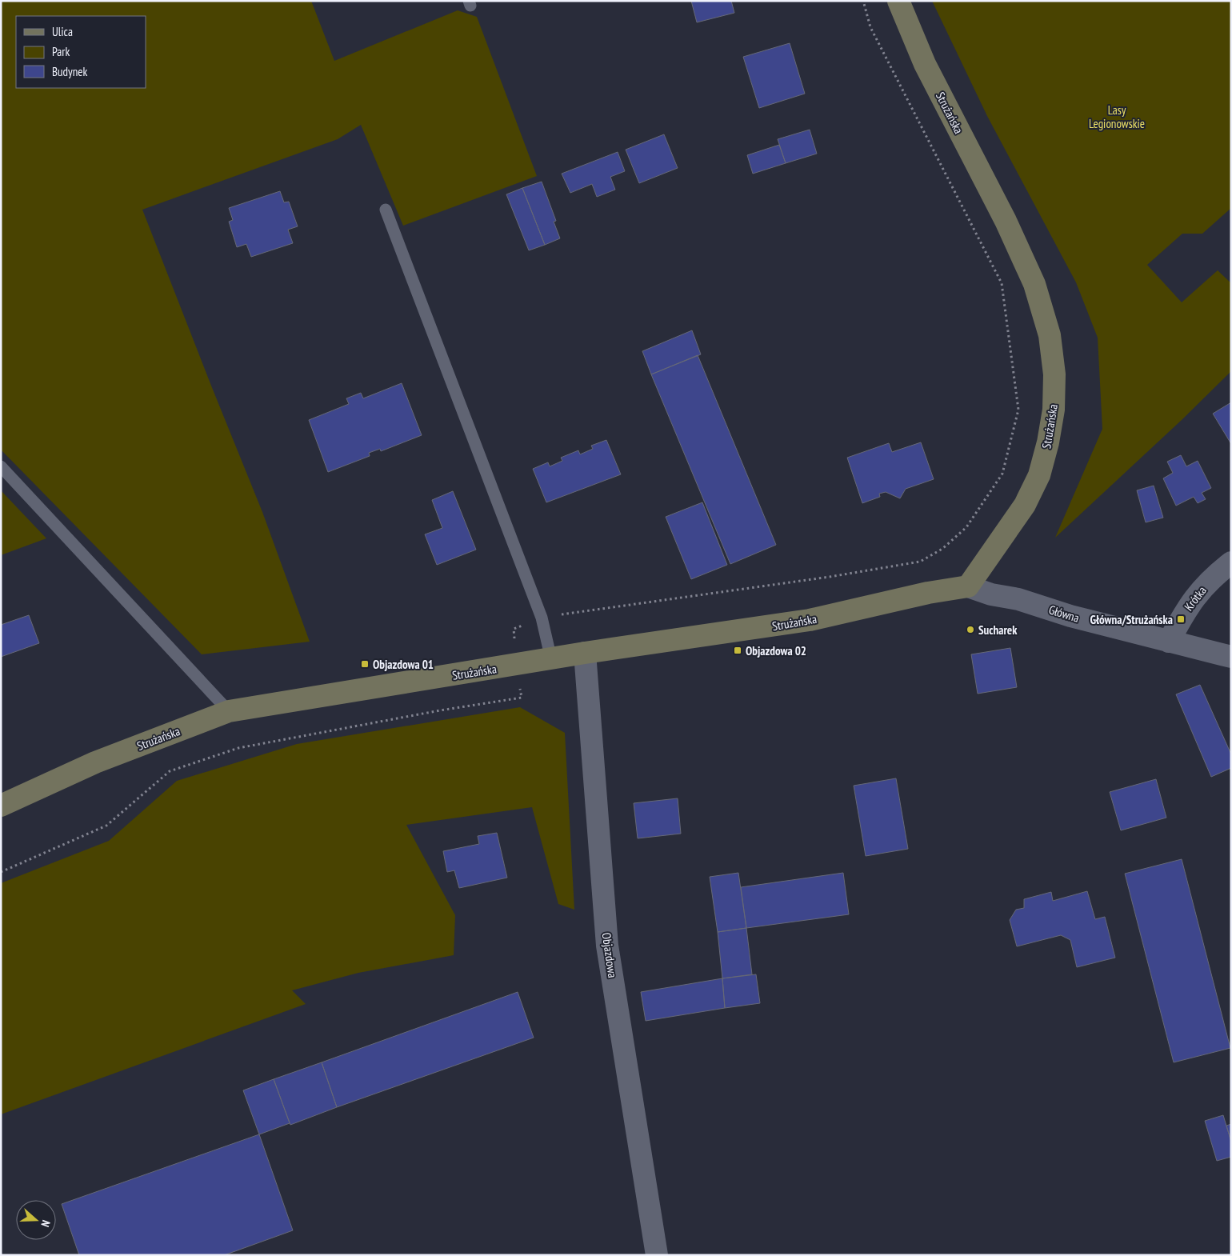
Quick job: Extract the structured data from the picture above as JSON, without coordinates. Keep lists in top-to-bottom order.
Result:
{
  "streets": {
    "main road": ["Strużańska"],
    "street": ["Krótka", "Główna", "Objazdowa"]
  },
  "crossings": [
    ["Strużańska", "Główna"],
    ["Strużańska", "Objazdowa"],
    ["Krótka", "Główna"]
  ],
  "parks": ["Lasy Legionowskie"],
  "places": {
    "transit": ["Główna/Strużańska", "Objazdowa 02", "Objazdowa 01"],
    "other": ["Sucharek"]
  },
  "legend": ["Ulica", "Park", "Budynek"],
  "north": "right"
}
